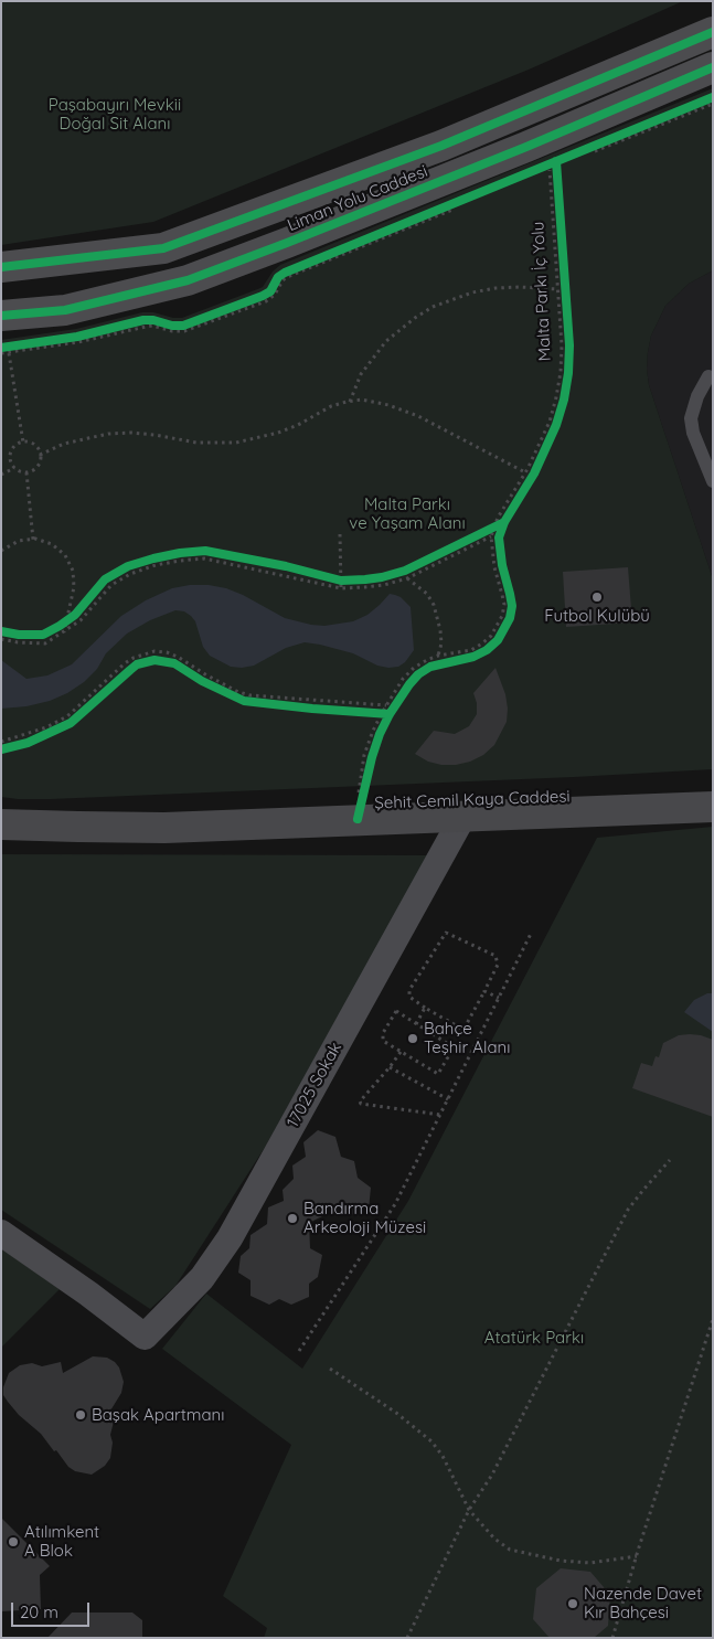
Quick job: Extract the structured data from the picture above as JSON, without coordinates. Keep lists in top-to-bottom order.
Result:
{
  "streets": {
    "highway": ["Liman Yolu Caddesi"],
    "street": ["Şehit Cemil Kaya Caddesi", "17025 Sokak"],
    "path": ["Malta Parkı İç Yolu"]
  },
  "crossings": [
    ["Şehit Cemil Kaya Caddesi", "17025 Sokak"]
  ],
  "parks": ["Paşabayırı Mevkii Doğal Sit Alanı", "Malta Parkı ve Yaşam Alanı", "Atatürk Parkı"],
  "places": [
    "Futbol Kulübü",
    "Bahçe Teşhir Alanı",
    "Bandırma Arkeoloji Müzesi",
    "Başak Apartmanı",
    "Atılımkent A Blok",
    "Nazende Davet Kır Bahçesi"
  ],
  "scale_bar": "20 m"
}
